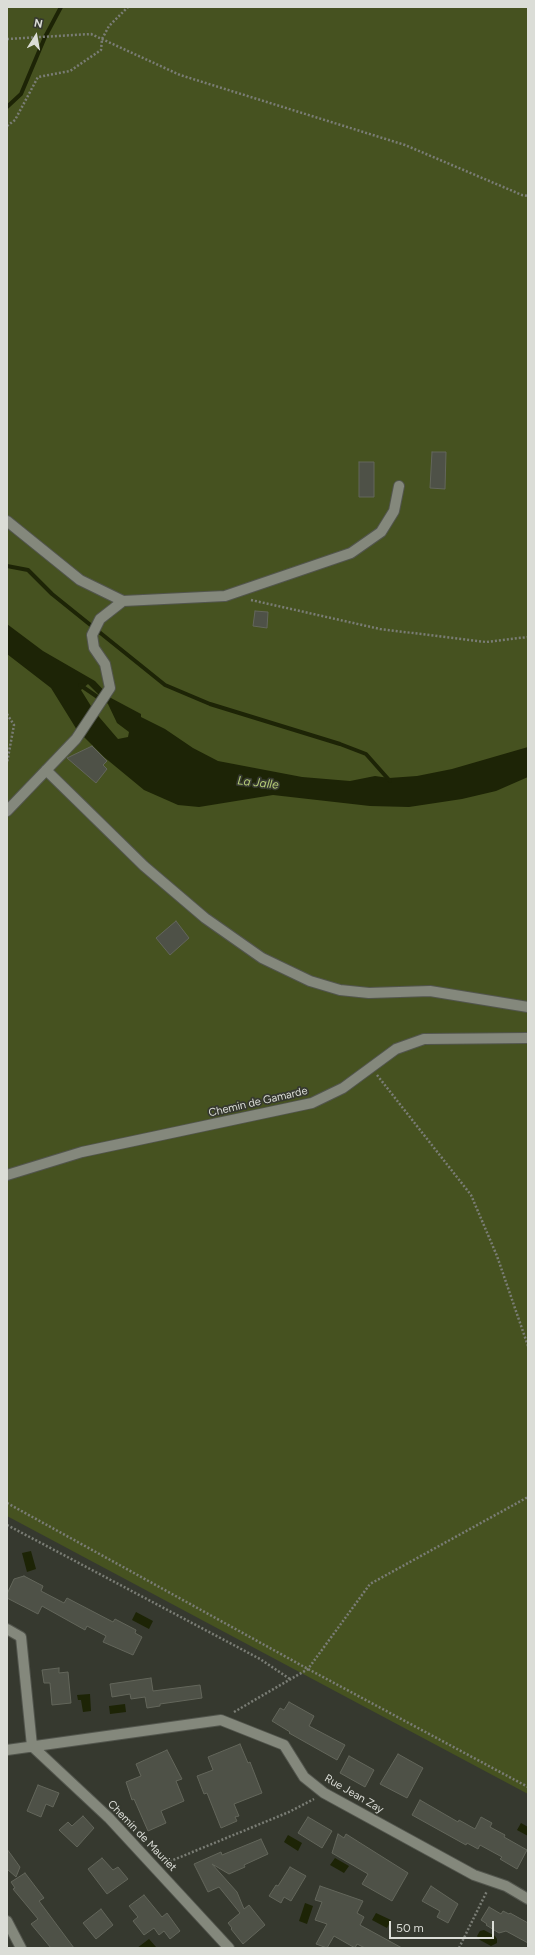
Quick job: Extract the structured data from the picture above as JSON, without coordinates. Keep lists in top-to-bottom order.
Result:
{
  "streets": {
    "street": ["Chemin de Gamarde", "Rue Jean Zay", "Chemin de Mauriet"]
  },
  "crossings": [
    ["Rue Jean Zay", "Chemin de Mauriet"]
  ],
  "water": ["La Jalle"],
  "scale_bar": "50 m",
  "north": "top"
}
